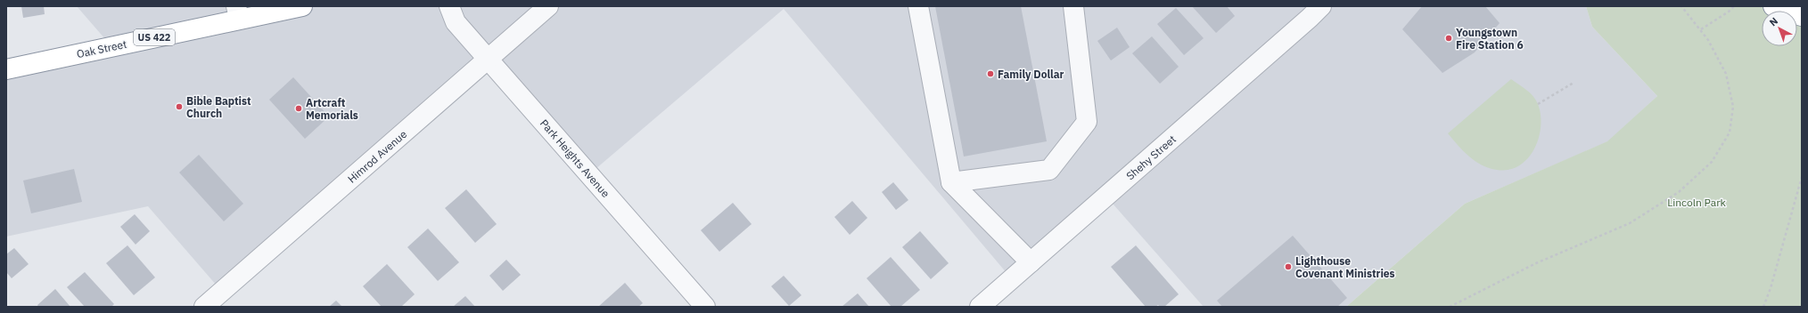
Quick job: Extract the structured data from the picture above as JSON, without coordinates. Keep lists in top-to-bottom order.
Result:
{
  "streets": {
    "highway": ["US 422", "Oak Street"],
    "street": ["Himrod Avenue", "Shehy Street", "Park Heights Avenue"]
  },
  "crossings": [
    ["Himrod Avenue", "Park Heights Avenue"]
  ],
  "parks": ["Lincoln Park"],
  "places": [
    "Youngstown Fire Station 6",
    "Family Dollar",
    "Bible Baptist Church",
    "Artcraft Memorials",
    "Lighthouse Covenant Ministries"
  ],
  "north": "top left"
}
